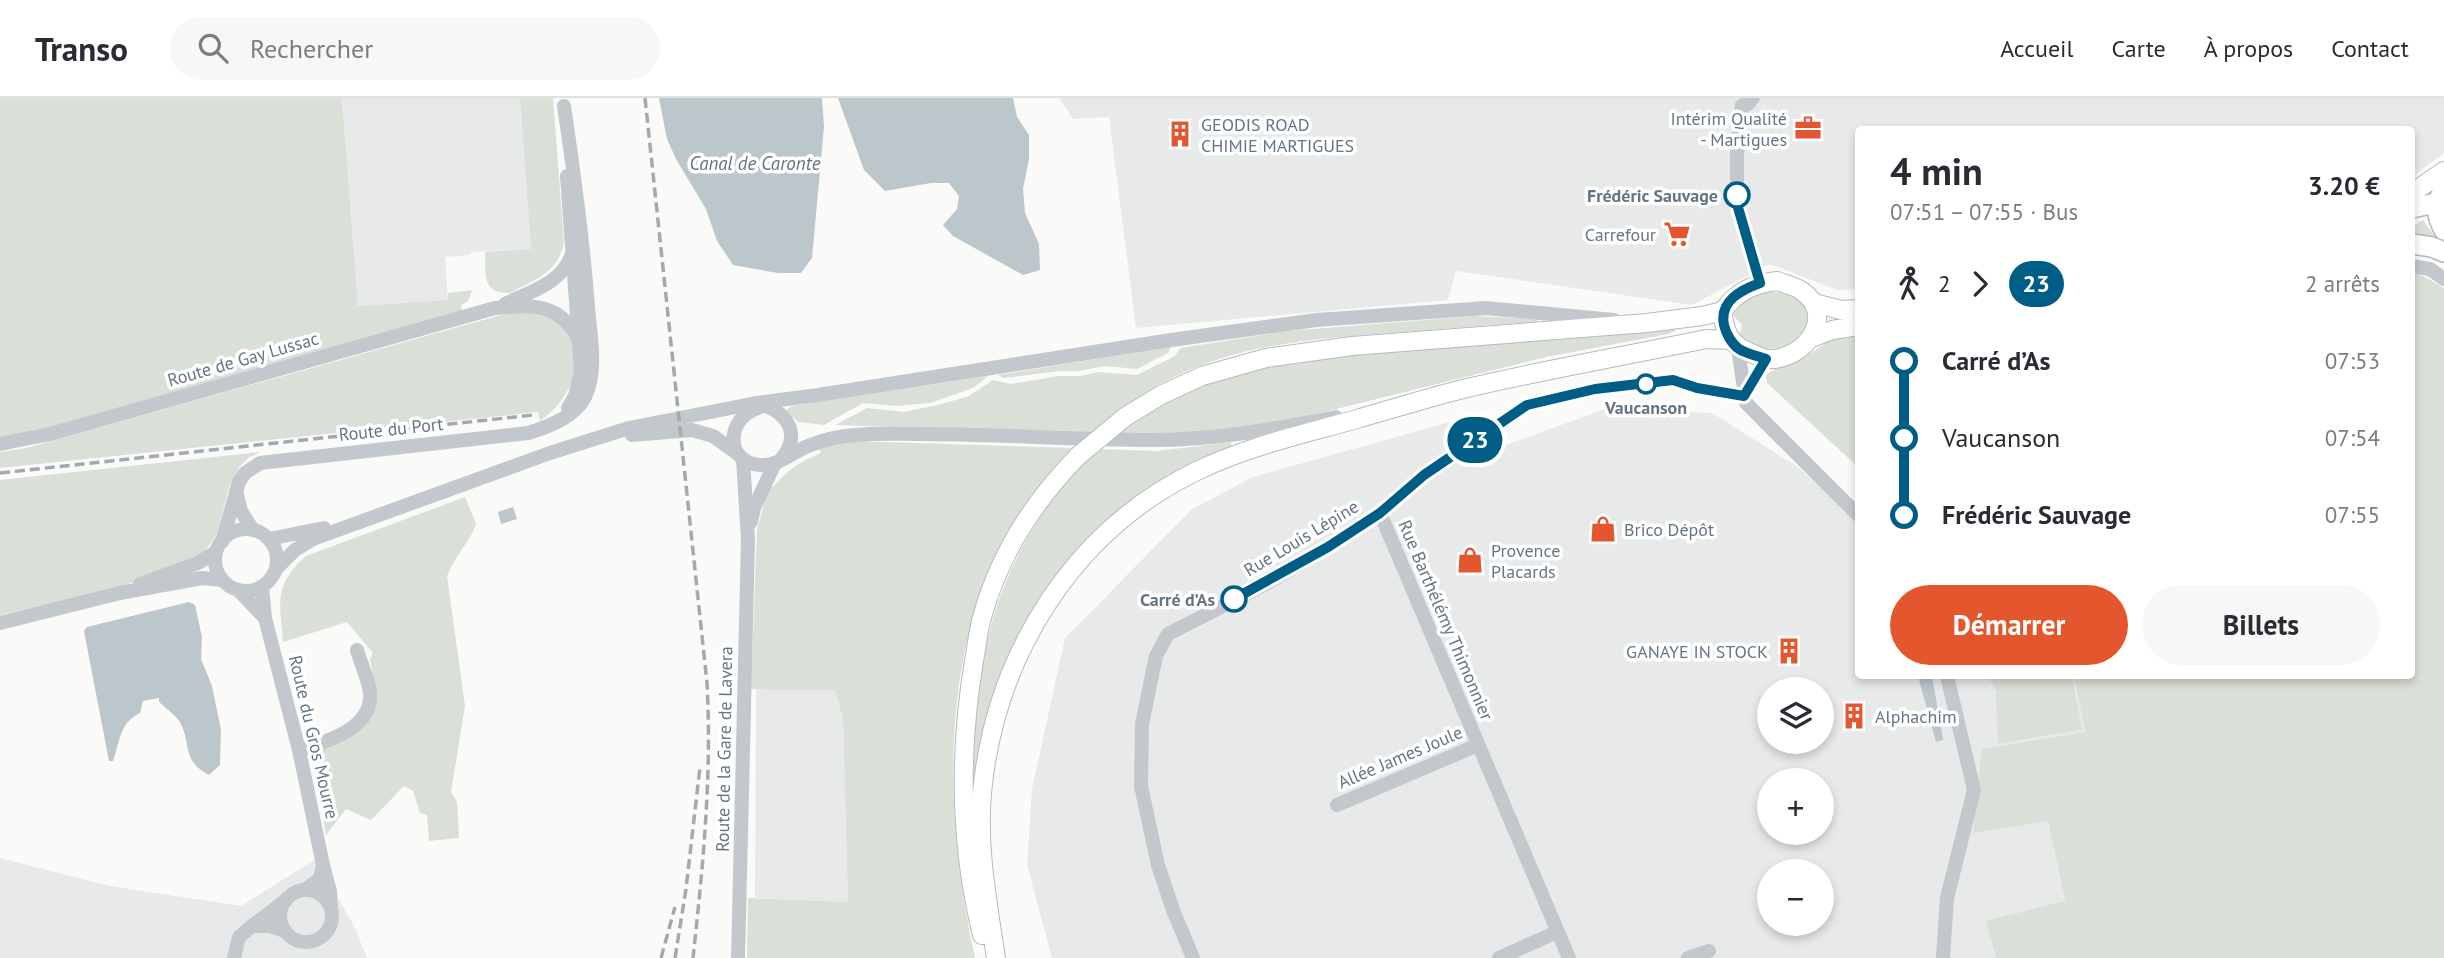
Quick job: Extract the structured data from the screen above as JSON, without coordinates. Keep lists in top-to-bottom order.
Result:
{
  "streets": {
    "street": [
      "Route de Gay Lussac",
      "Route du Port",
      "Rue Louis Lépine",
      "Rue Barthélémy Thimonnier",
      "Route du Gros Mourre",
      "Route de la Gare de Lavera",
      "Allée James Joule"
    ]
  },
  "crossings": [
    ["Route de Gay Lussac", "Route du Port"],
    ["Route du Port", "Route du Gros Mourre"],
    ["Rue Louis Lépine", "Rue Barthélémy Thimonnier"],
    ["Rue Barthélémy Thimonnier", "Allée James Joule"]
  ],
  "water": ["Canal de Caronte"],
  "places": {
    "office": ["Intérim Qualité - Martigues"],
    "building": ["GEODIS ROAD CHIMIE MARTIGUES", "GANAYE IN STOCK", "Alphachim"],
    "other": ["Frédéric Sauvage", "Vaucanson", "Carré d’As"],
    "supermarket": ["Carrefour"],
    "shop": ["Brico Dépôt", "Provence Placards"]
  },
  "lines": ["bus line 23"],
  "page": {
    "header": "Transo",
    "search": "Rechercher",
    "nav": [
      "Accueil",
      "Carte",
      "À propos",
      "Contact"
    ],
    "on_map": "23",
    "heading": ["4 min", "07:51 – 07:55 · Bus", "3.20 €"],
    "legs": ["2", "23", "2 arrêts"],
    "list": [
      {
        "name": "Carré d’As",
        "value": "07:53"
      },
      {
        "name": "Vaucanson",
        "value": "07:54"
      },
      {
        "name": "Frédéric Sauvage",
        "value": "07:55"
      }
    ],
    "buttons": ["Démarrer", "Billets"],
    "map_buttons": ["+", "−"]
  }
}
